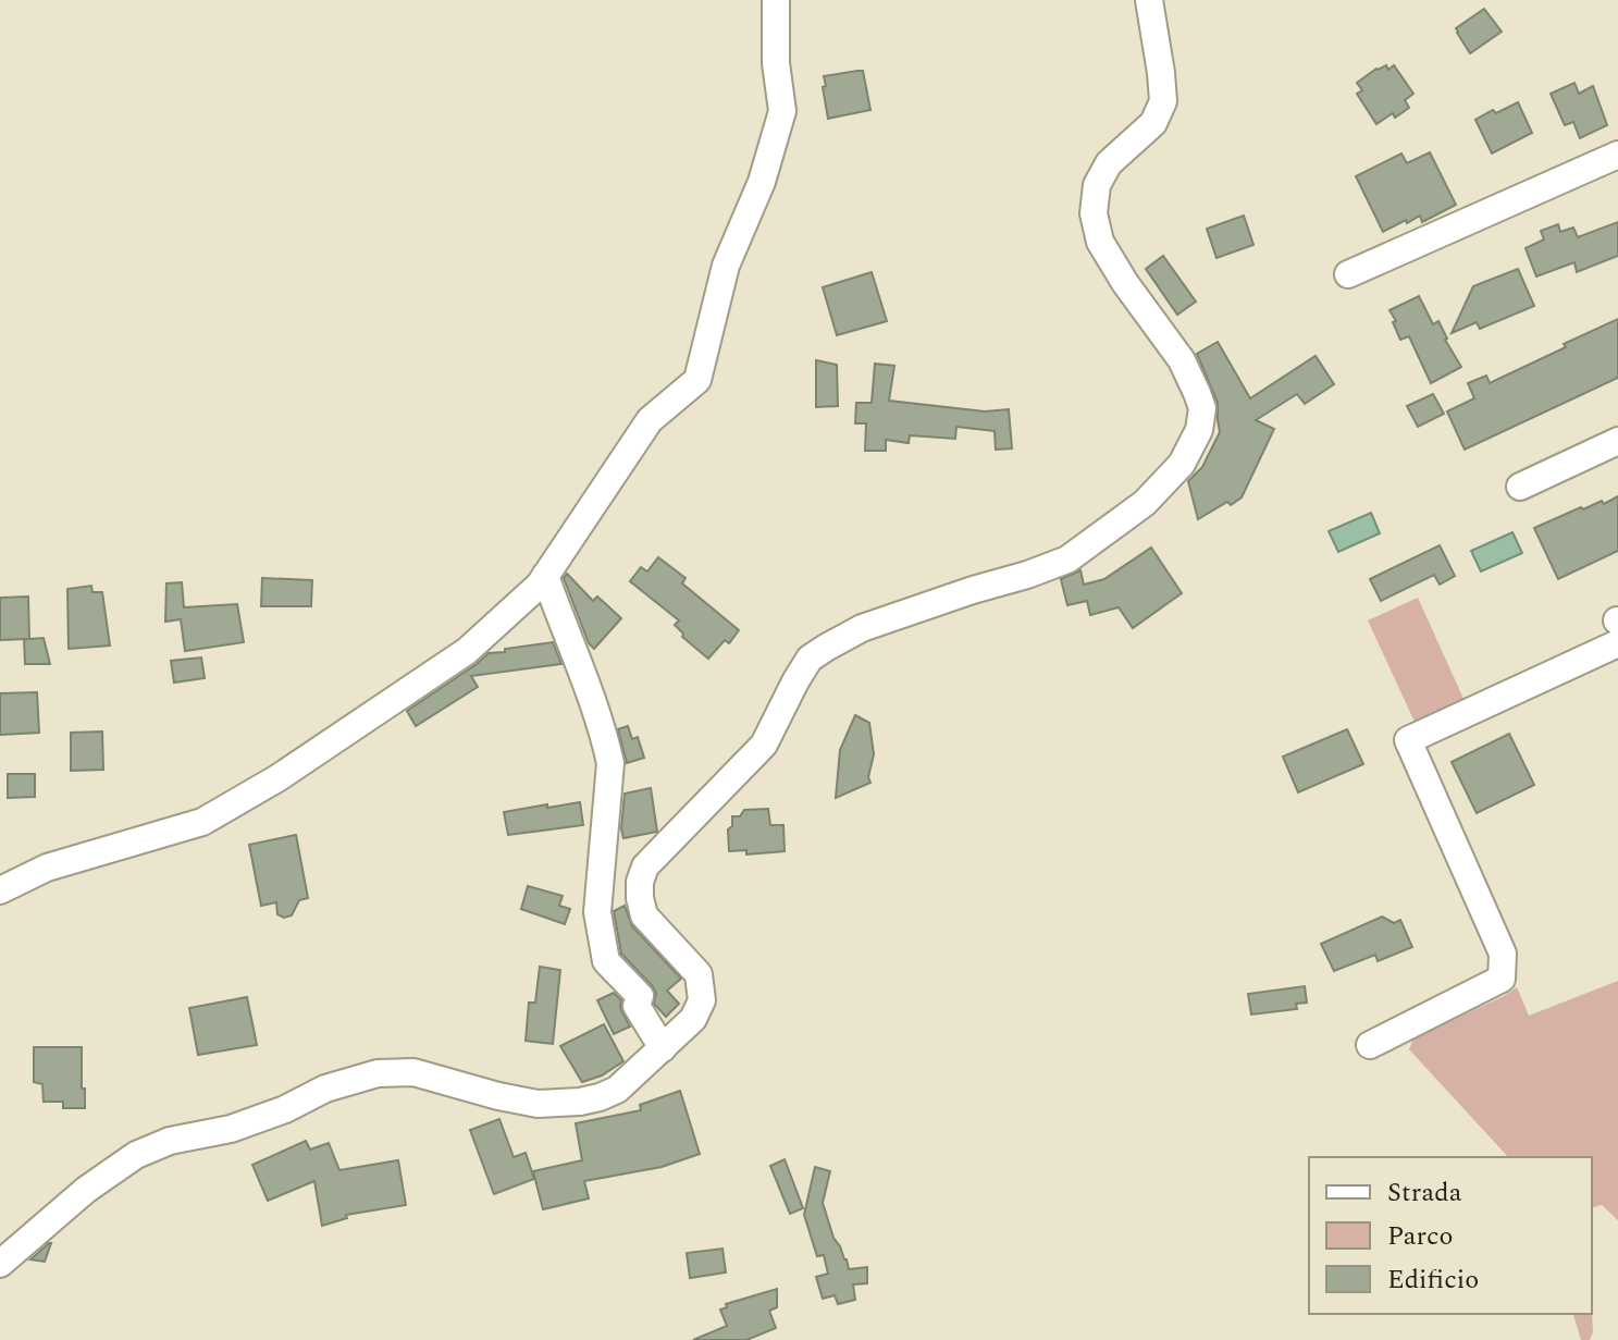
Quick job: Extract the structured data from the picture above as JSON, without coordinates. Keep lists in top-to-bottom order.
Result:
{
  "legend": ["Strada", "Parco", "Edificio"]
}
